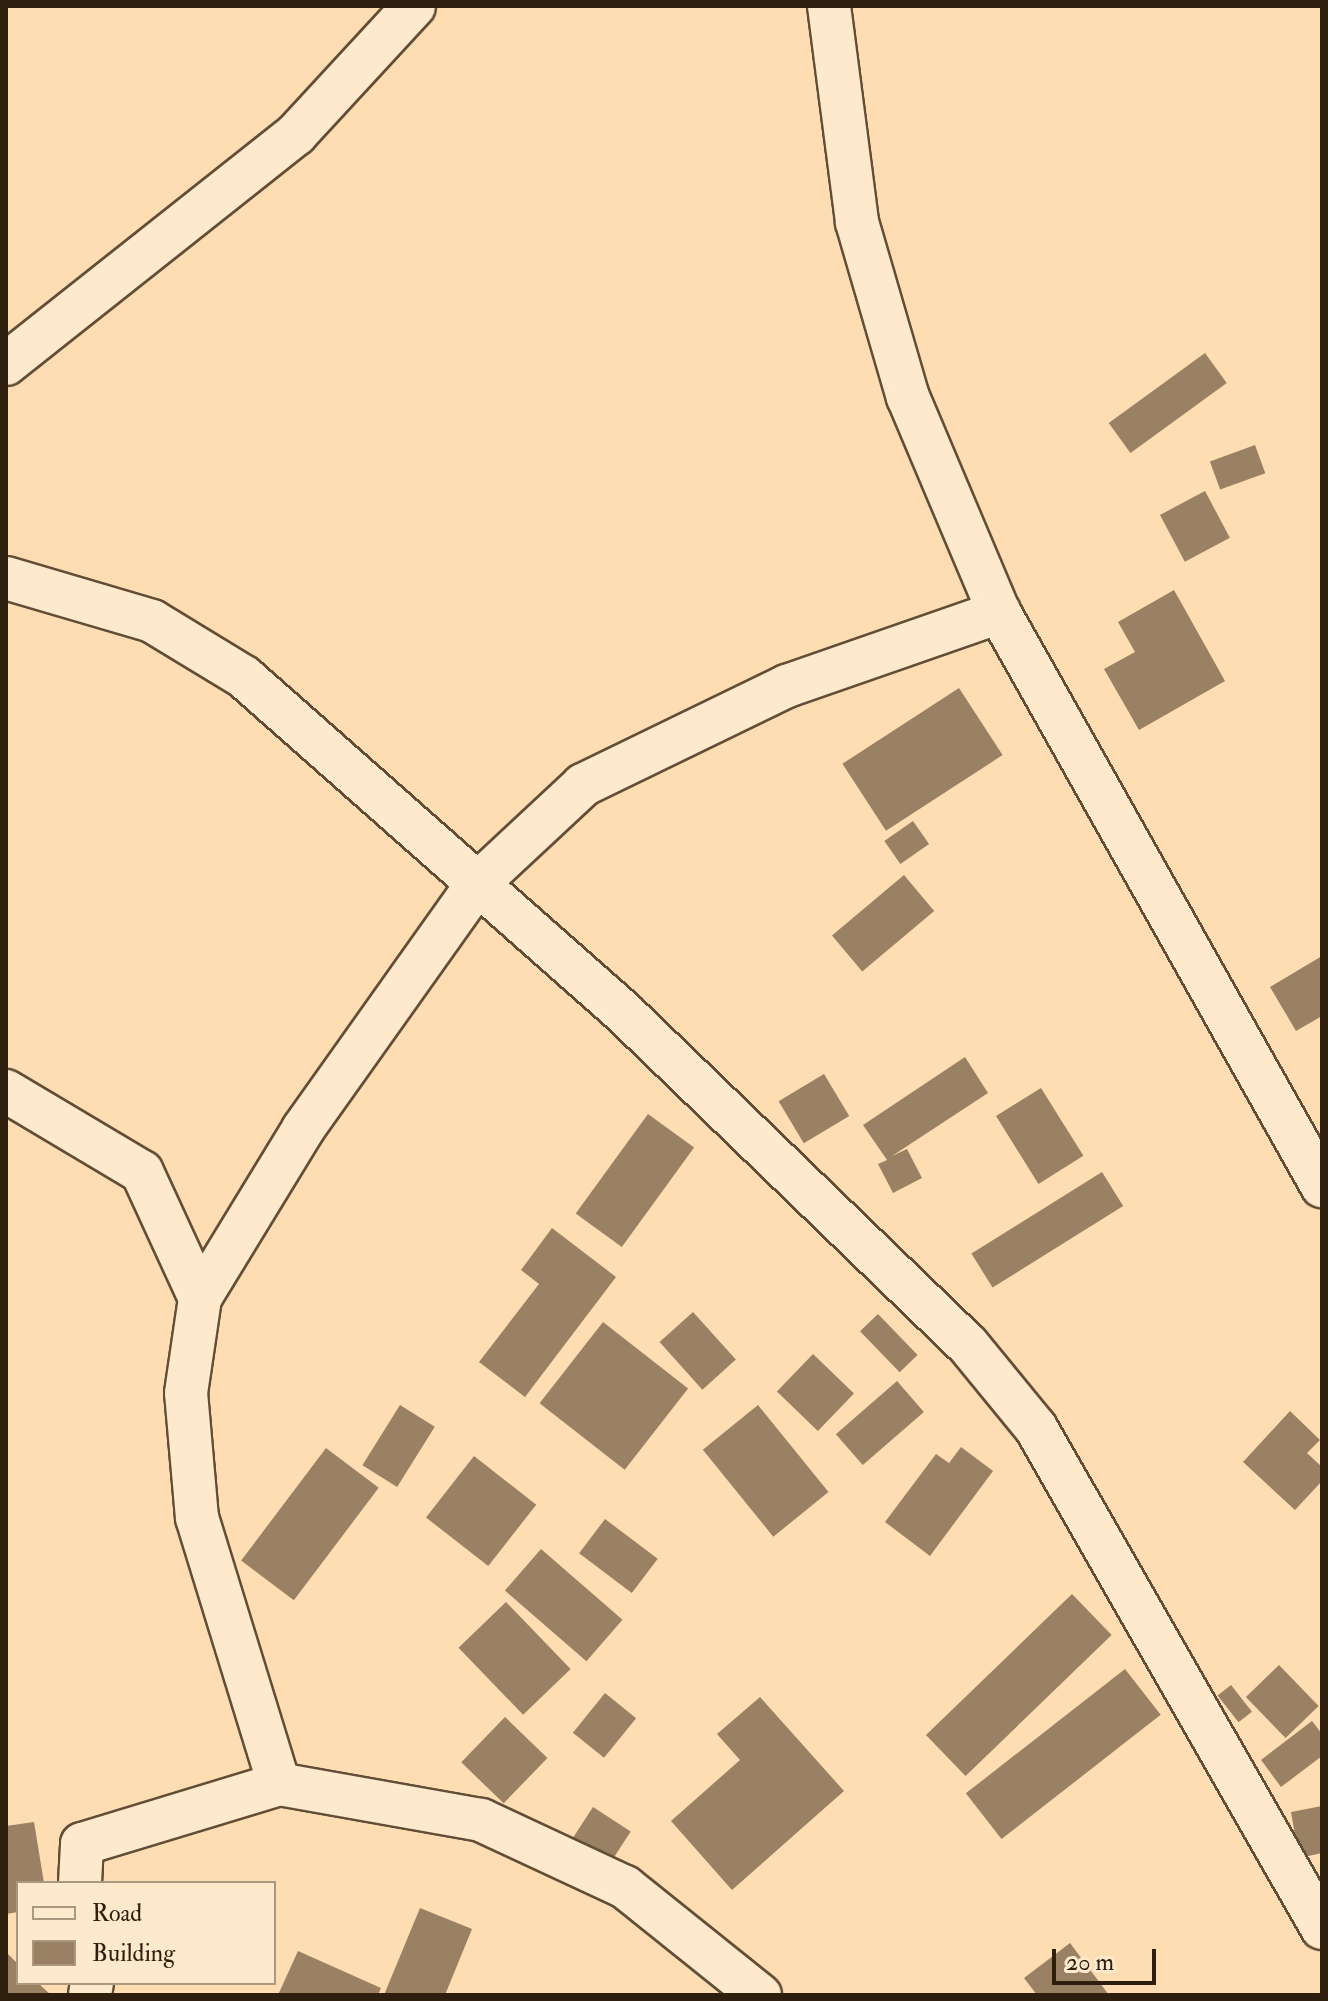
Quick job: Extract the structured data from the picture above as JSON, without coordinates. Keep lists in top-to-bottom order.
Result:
{
  "legend": ["Road", "Building"],
  "scale_bar": "20 m"
}
